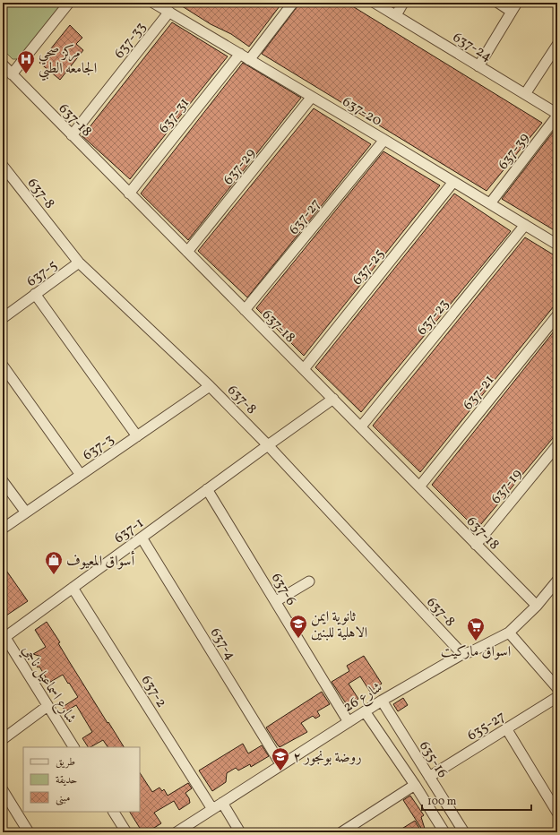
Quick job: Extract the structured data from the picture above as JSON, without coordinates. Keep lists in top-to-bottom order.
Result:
{
  "streets": {
    "street": [
      "637-33",
      "637-24",
      "637-20",
      "637-31",
      "637-18",
      "637-39",
      "637-29",
      "637-8",
      "637-27",
      "637-25",
      "637-5",
      "637-23",
      "637-21",
      "637-3",
      "637-19",
      "637-1",
      "637-6",
      "637-4",
      "شارع اسماعيل ناجي",
      "637-2",
      "شارع 26",
      "635-27",
      "635-16"
    ]
  },
  "crossings": [
    ["637-33", "637-20"],
    ["637-33", "637-18"],
    ["637-24", "637-39"],
    ["637-20", "637-31"],
    ["637-20", "637-39"],
    ["637-20", "637-29"],
    ["637-20", "637-27"],
    ["637-20", "637-25"],
    ["637-20", "637-23"],
    ["637-31", "637-18"],
    ["637-18", "637-29"],
    ["637-18", "637-27"],
    ["637-18", "637-25"],
    ["637-18", "637-23"],
    ["637-18", "637-21"],
    ["637-18", "637-19"],
    ["637-18", "637-1"],
    ["637-18", "شارع 26"],
    ["637-8", "637-5"],
    ["637-8", "637-3"],
    ["637-8", "637-1"],
    ["637-8", "شارع 26"],
    ["637-1", "637-6"],
    ["637-1", "637-4"],
    ["637-1", "شارع اسماعيل ناجي"],
    ["637-1", "637-2"],
    ["637-6", "شارع 26"],
    ["637-4", "شارع 26"],
    ["637-2", "شارع 26"],
    ["شارع 26", "635-16"],
    ["635-27", "635-16"]
  ],
  "places": {
    "hospital": ["مركز صحي الجامعه الطبي"],
    "shop": ["أسواق المعيوف"],
    "school or university": ["ثانوية ايمن الاهلية للبنين", "روضة بونجور ٢"],
    "supermarket": ["اسواق ماركيت"]
  },
  "legend": ["طريق", "حديقة", "مبنى"],
  "scale_bar": "100 m"
}
